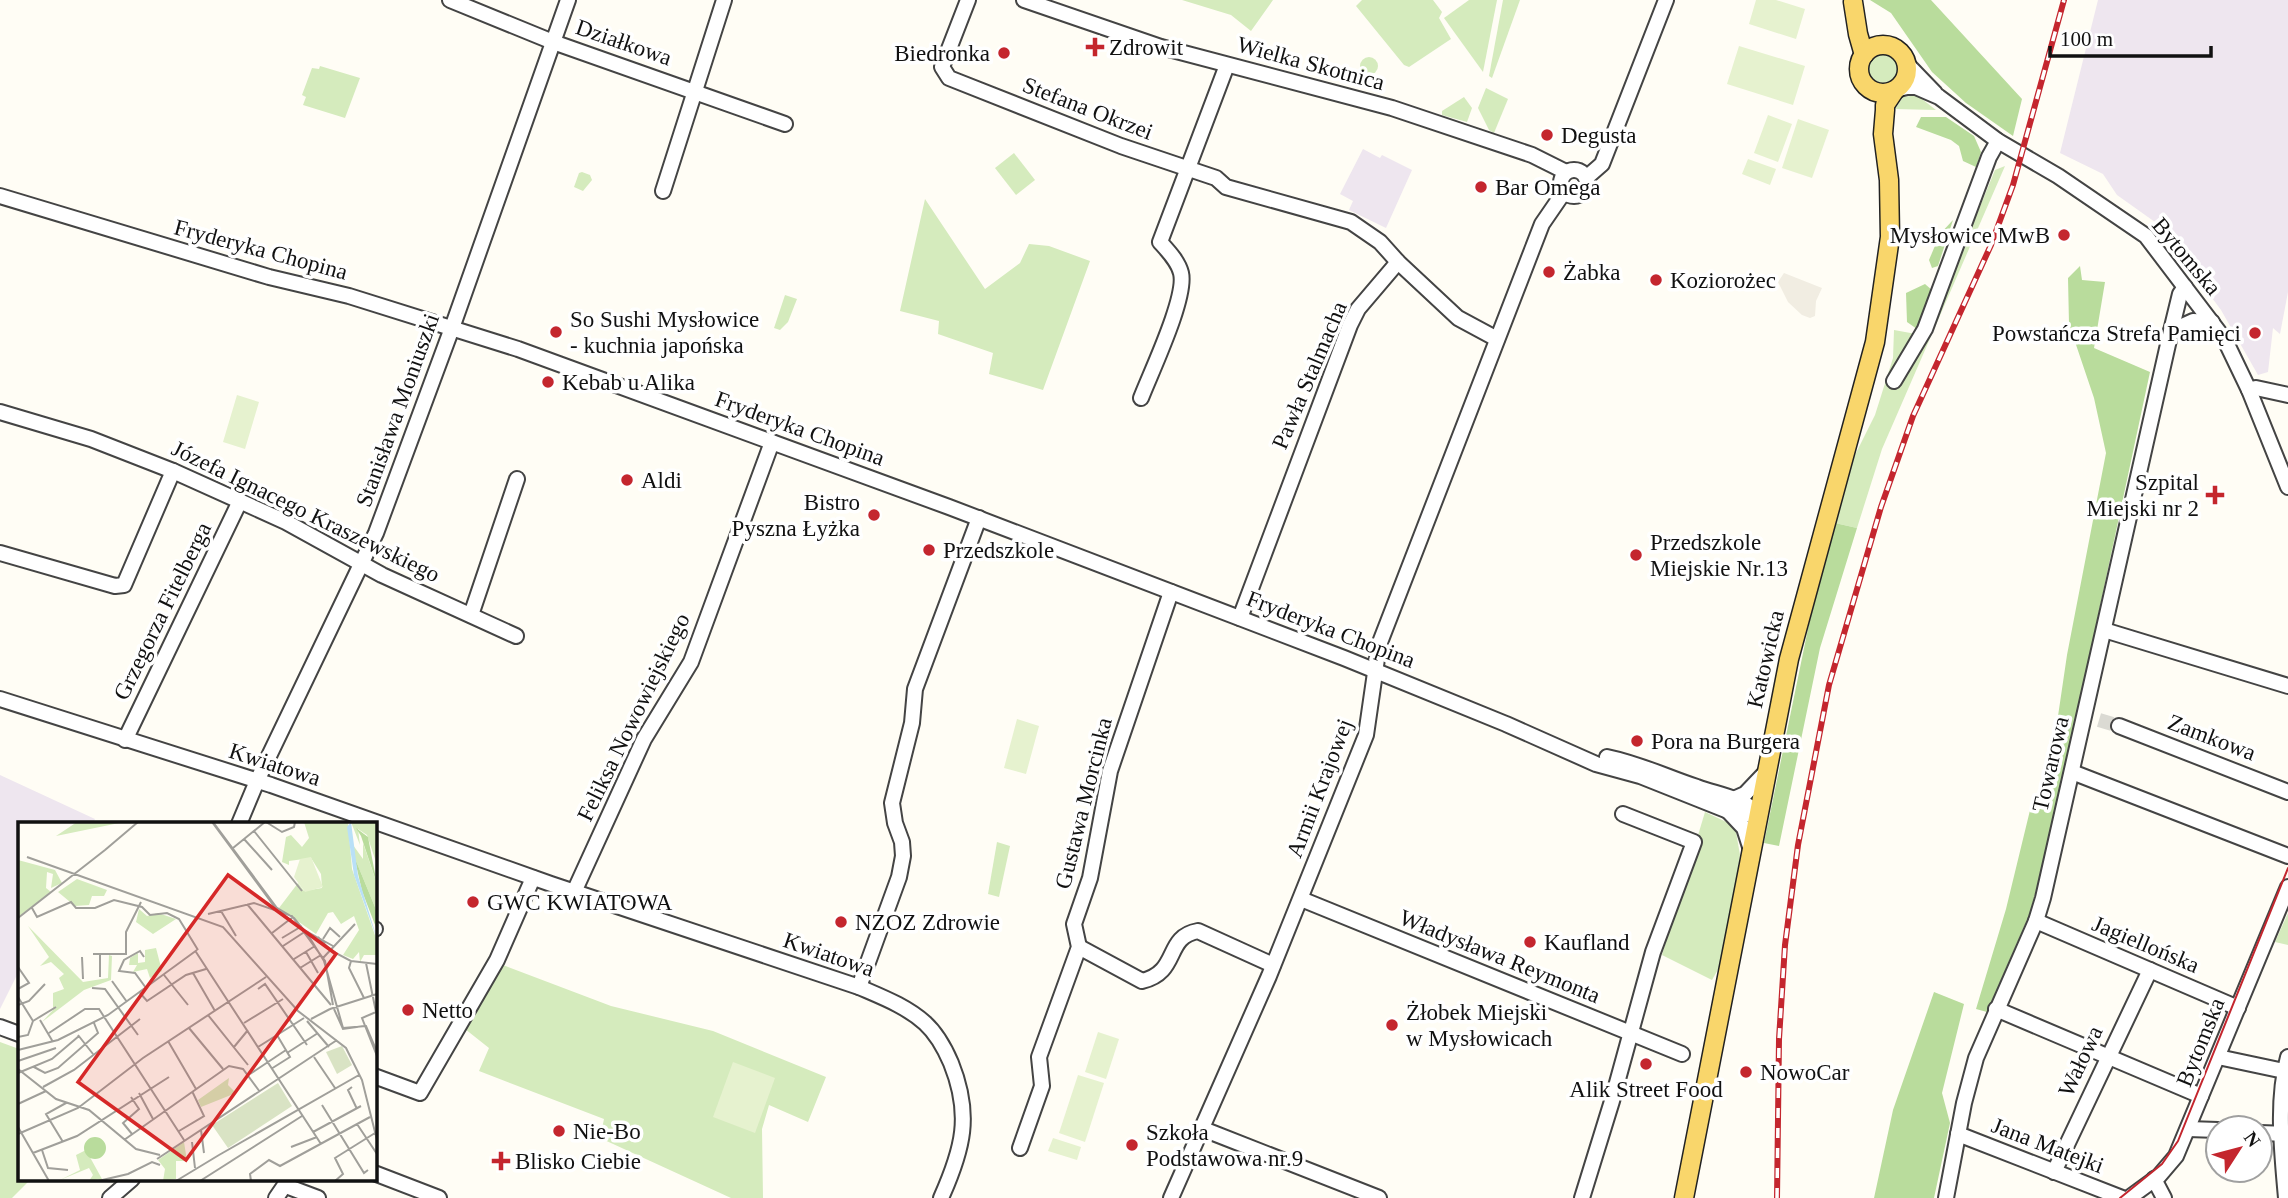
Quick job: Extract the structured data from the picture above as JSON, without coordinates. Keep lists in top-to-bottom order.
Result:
{
  "streets": {
    "main road": ["Katowicka"],
    "street": [
      "Działkowa",
      "Wielka Skotnica",
      "Stefana Okrzei",
      "Fryderyka Chopina",
      "Bytomska",
      "Pawła Stalmacha",
      "Stanisława Moniuszki",
      "Józefa Ignacego Kraszewskiego",
      "Grzegorza Fitelberga",
      "Feliksa Nowowiejskiego",
      "Zamkowa",
      "Kwiatowa",
      "Towarowa",
      "Armii Krajowej",
      "Gustawa Morcinka",
      "Jagiellońska",
      "Władysława Reymonta",
      "Wałowa",
      "Jana Matejki"
    ]
  },
  "crossings": [
    ["Działkowa", "Stanisława Moniuszki"],
    ["Wielka Skotnica", "Armii Krajowej"],
    ["Fryderyka Chopina", "Pawła Stalmacha"],
    ["Fryderyka Chopina", "Stanisława Moniuszki"],
    ["Fryderyka Chopina", "Katowicka"],
    ["Fryderyka Chopina", "Feliksa Nowowiejskiego"],
    ["Fryderyka Chopina", "Armii Krajowej"],
    ["Fryderyka Chopina", "Gustawa Morcinka"],
    ["Bytomska", "Katowicka"],
    ["Bytomska", "Towarowa"],
    ["Bytomska", "Jagiellońska"],
    ["Stanisława Moniuszki", "Józefa Ignacego Kraszewskiego"],
    ["Stanisława Moniuszki", "Kwiatowa"],
    ["Józefa Ignacego Kraszewskiego", "Grzegorza Fitelberga"],
    ["Grzegorza Fitelberga", "Kwiatowa"],
    ["Feliksa Nowowiejskiego", "Kwiatowa"],
    ["Towarowa", "Jagiellońska"],
    ["Towarowa", "Jana Matejki"],
    ["Armii Krajowej", "Władysława Reymonta"],
    ["Jagiellońska", "Wałowa"],
    ["Wałowa", "Jana Matejki"]
  ],
  "places": {
    "health": ["Zdrowit", "Szpital Miejski nr 2", "Blisko Ciebie"],
    "other": [
      "Biedronka",
      "Degusta",
      "Bar Omega",
      "Mysłowice MwB",
      "Żabka",
      "Koziorożec",
      "So Sushi Mysłowice - kuchnia japońska",
      "Powstańcza Strefa Pamięci",
      "Kebab u Alika",
      "Aldi",
      "Bistro Pyszna Łyżka",
      "Przedszkole",
      "Przedszkole Miejskie Nr.13",
      "Pora na Burgera",
      "GWC KWIATOWA",
      "NZOZ Zdrowie",
      "Kaufland",
      "Netto",
      "Żłobek Miejski w Mysłowicach",
      "Alik Street Food",
      "NowoCar",
      "Nie-Bo",
      "Szkoła Podstawowa nr.9"
    ]
  },
  "scale_bar": "100 m",
  "north": "top right"
}
